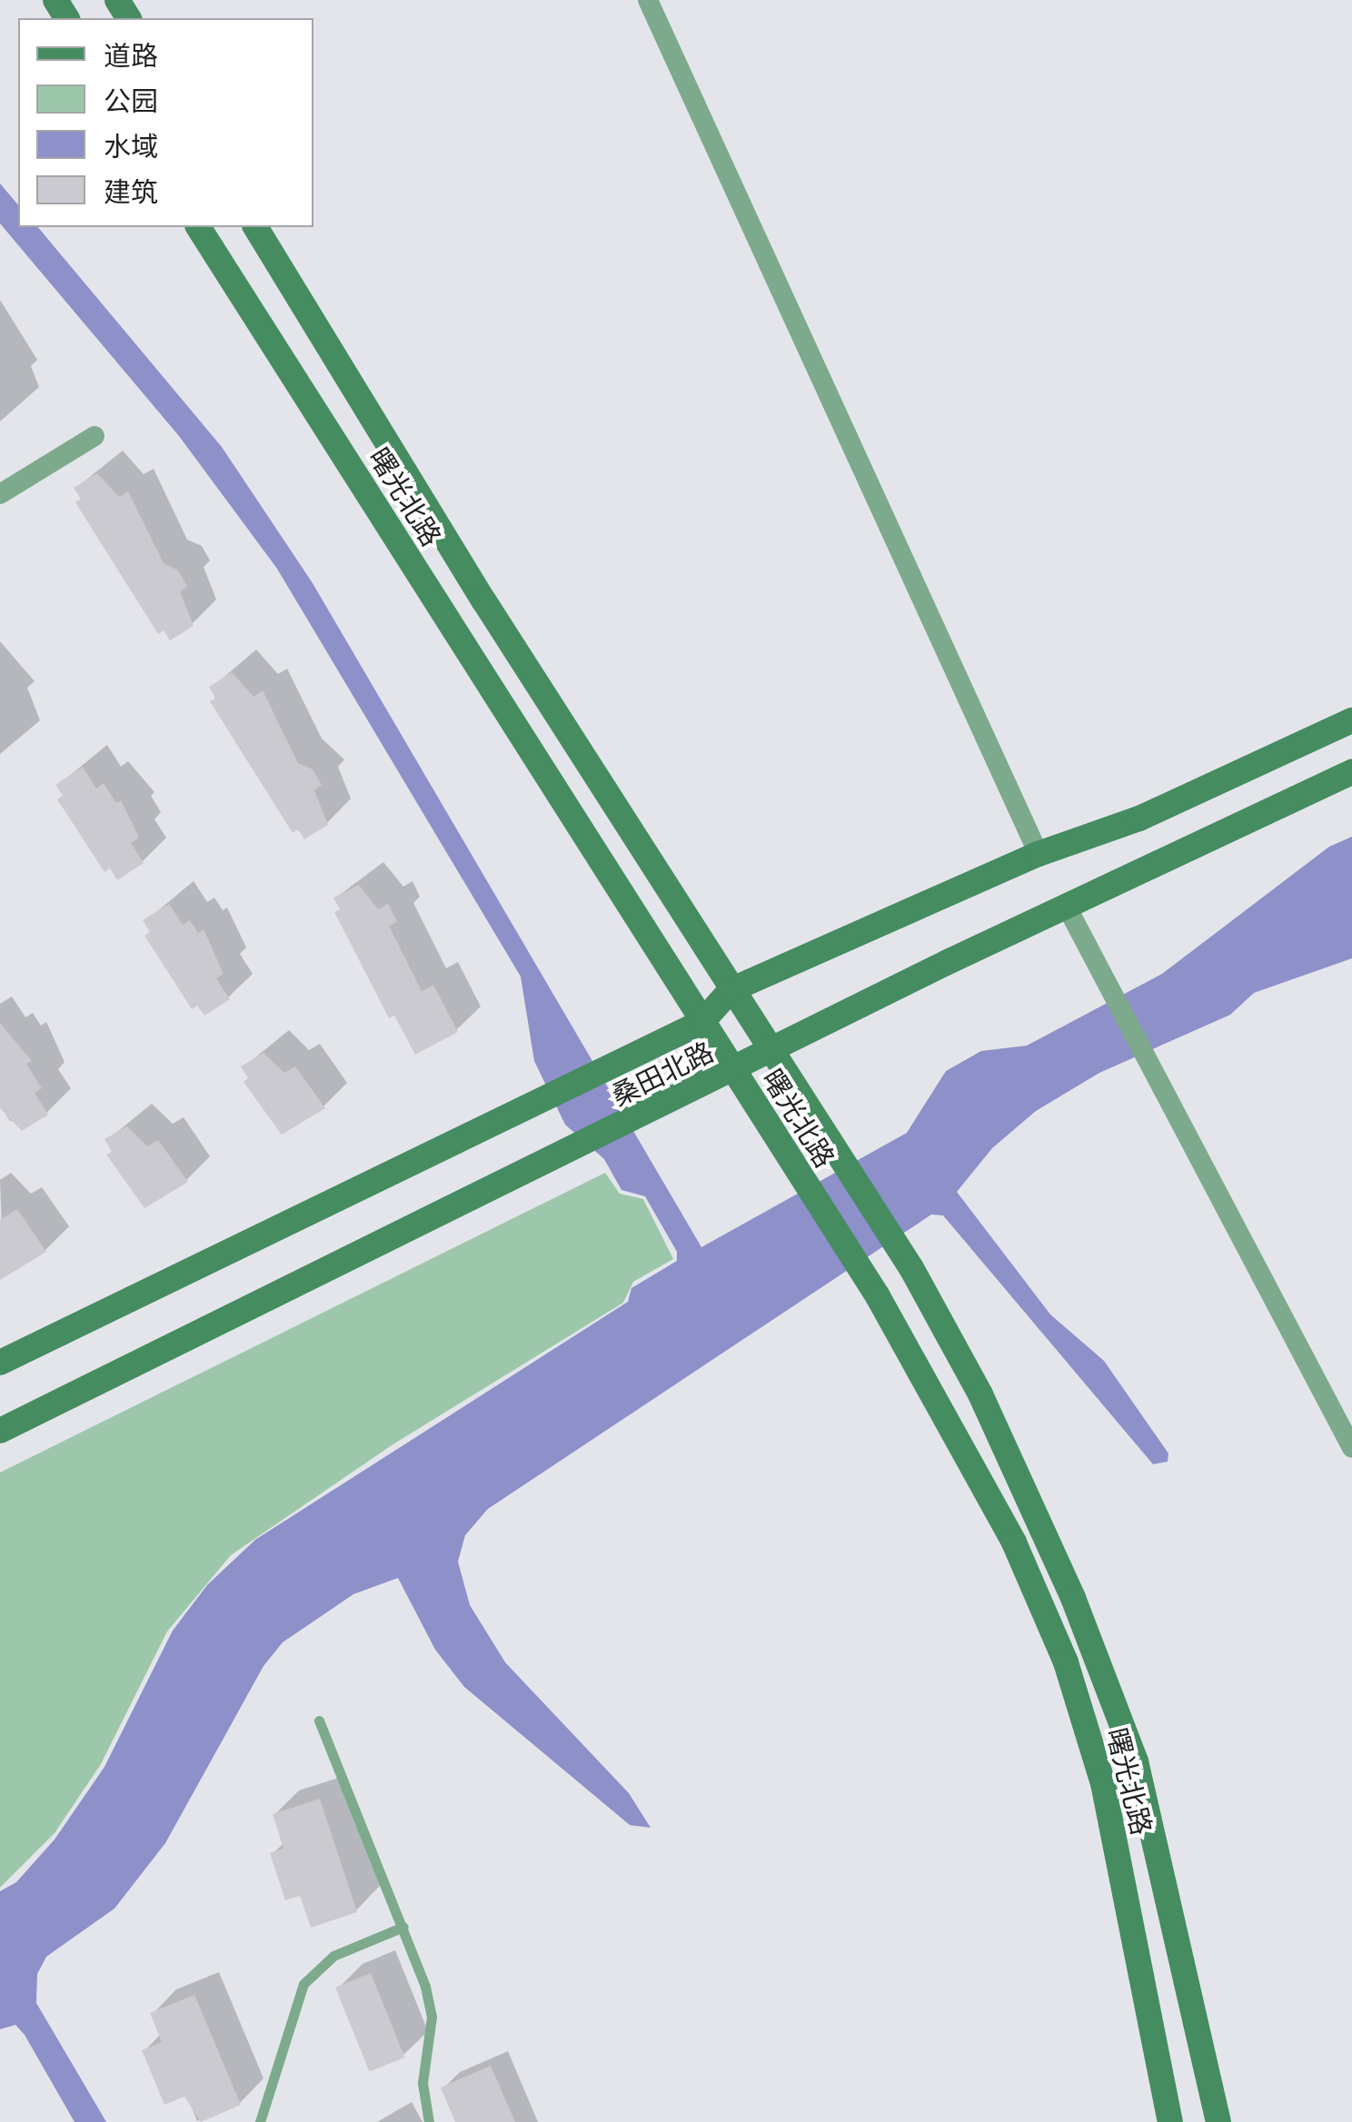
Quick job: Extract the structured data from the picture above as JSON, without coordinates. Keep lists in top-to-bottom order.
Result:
{
  "streets": {
    "main road": ["曙光北路", "桑田北路"]
  },
  "crossings": [
    ["曙光北路", "桑田北路"]
  ],
  "legend": [
    "道路",
    "公园",
    "水域",
    "建筑"
  ]
}
